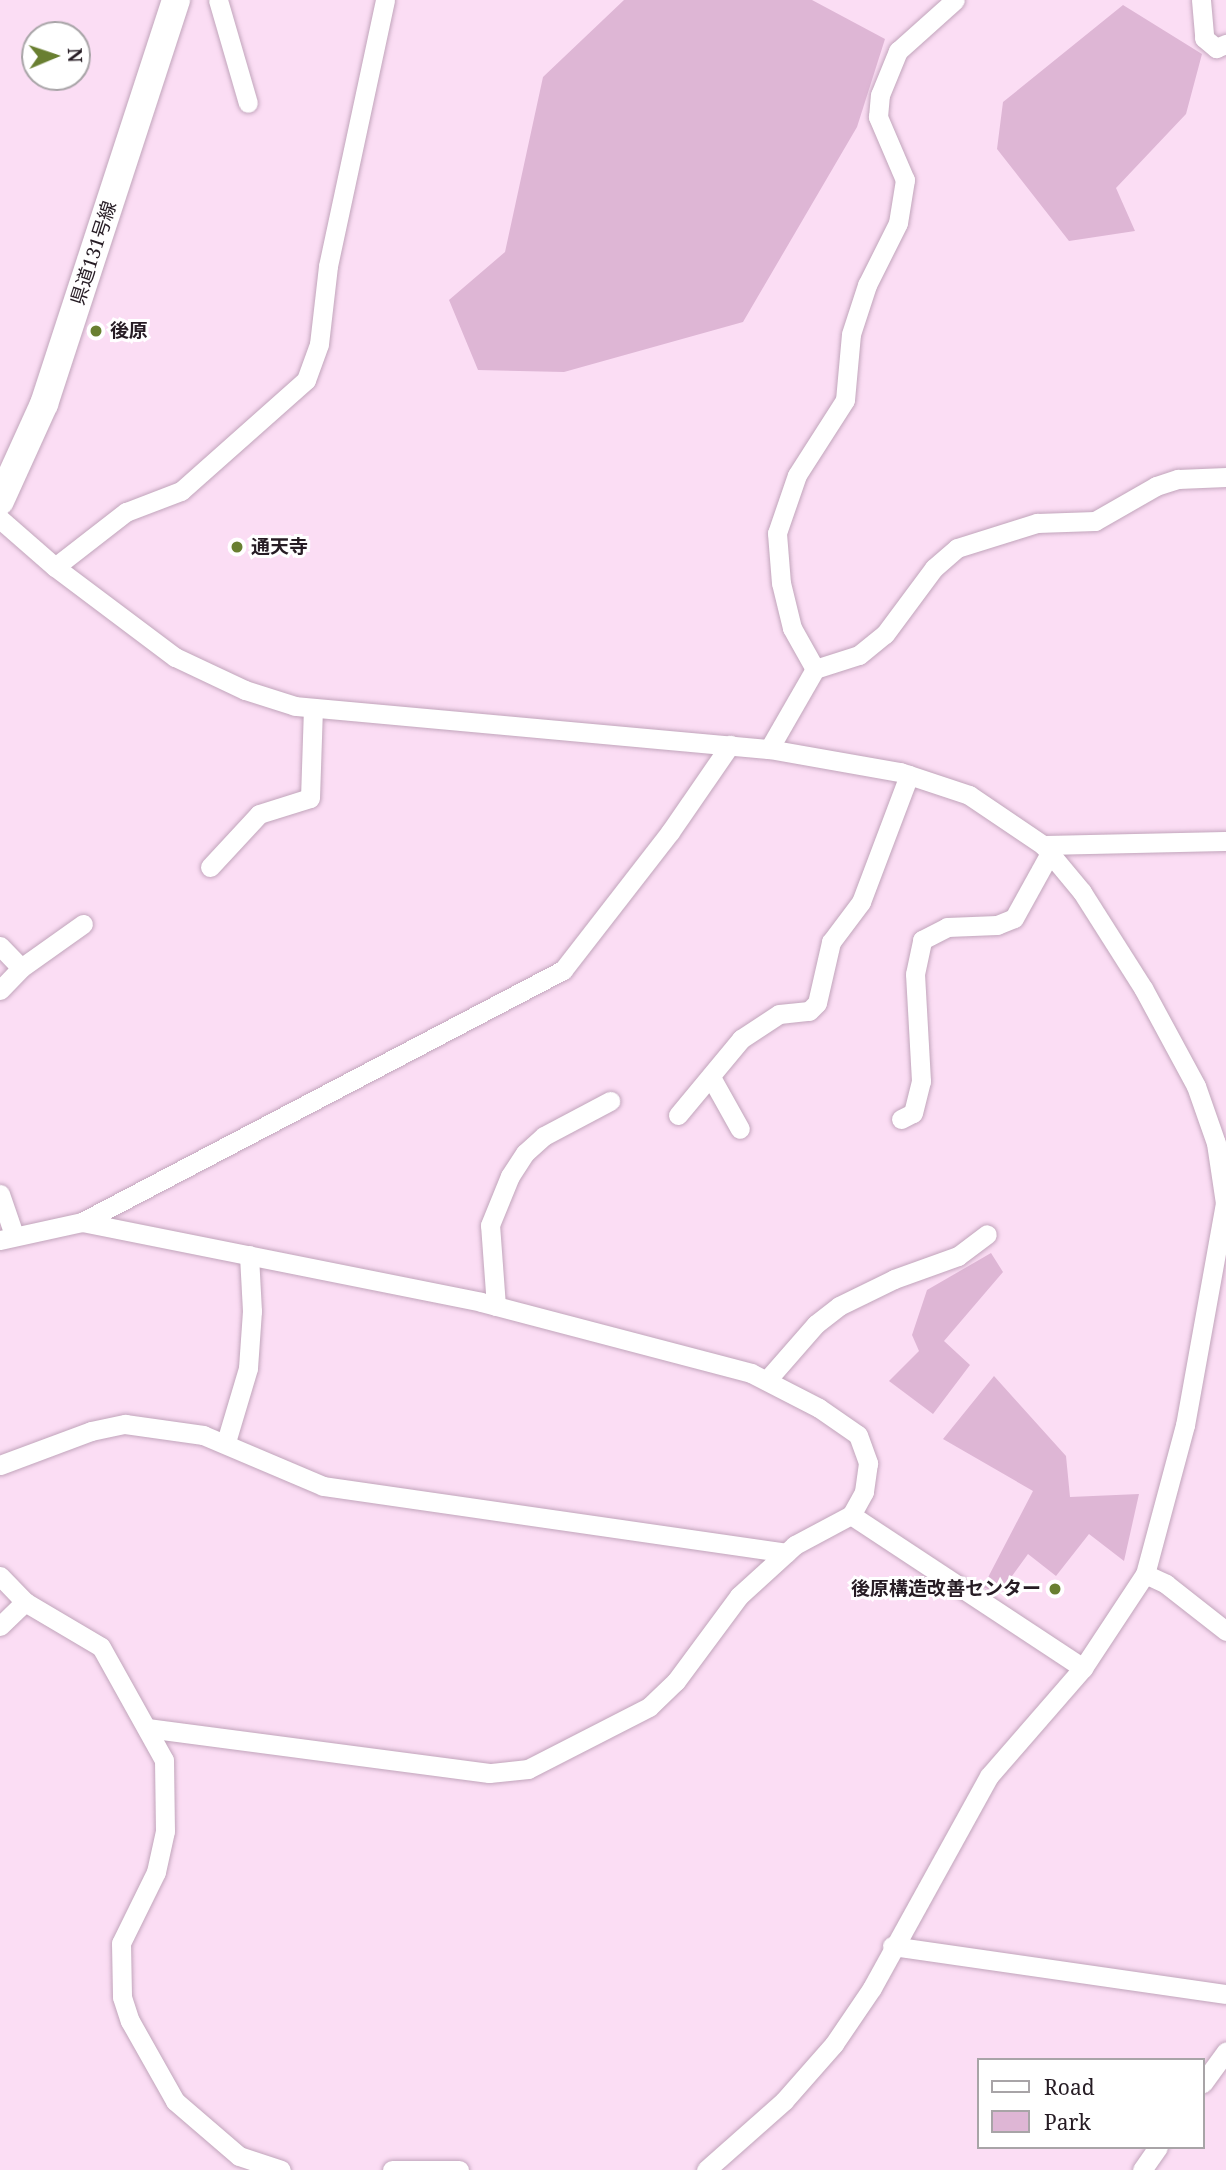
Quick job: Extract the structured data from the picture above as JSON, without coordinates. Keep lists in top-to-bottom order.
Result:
{
  "streets": {
    "main road": ["県道131号線"]
  },
  "places": ["後原", "通天寺", "後原構造改善センター"],
  "legend": ["Road", "Park"],
  "north": "right"
}
